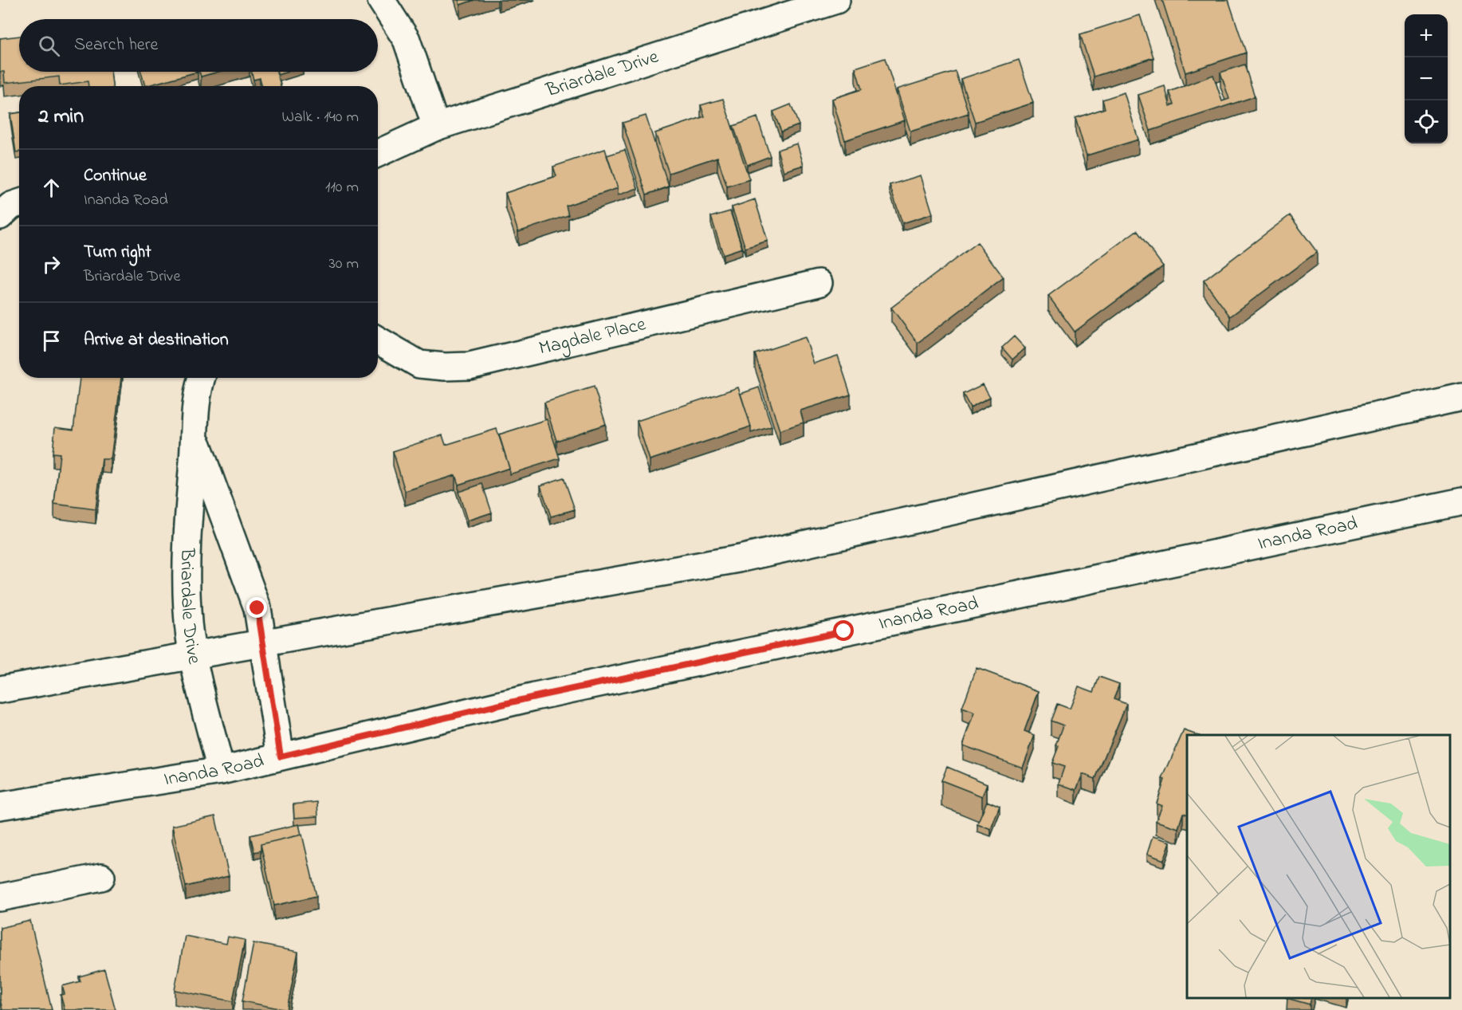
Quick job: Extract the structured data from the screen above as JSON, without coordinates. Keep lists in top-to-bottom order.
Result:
{
  "streets": {
    "main road": ["Briardale Drive", "Magdale Place", "Inanda Road"]
  },
  "crossings": [
    ["Briardale Drive", "Inanda Road"]
  ],
  "page": {
    "map_buttons": ["+", "−"],
    "search": "Search here",
    "heading": ["2 min", "Walk · 140 m"],
    "list": [
      ["Continue", "Inanda Road", "110 m"],
      ["Turn right", "Briardale Drive", "30 m"],
      "Arrive at destination"
    ]
  }
}
